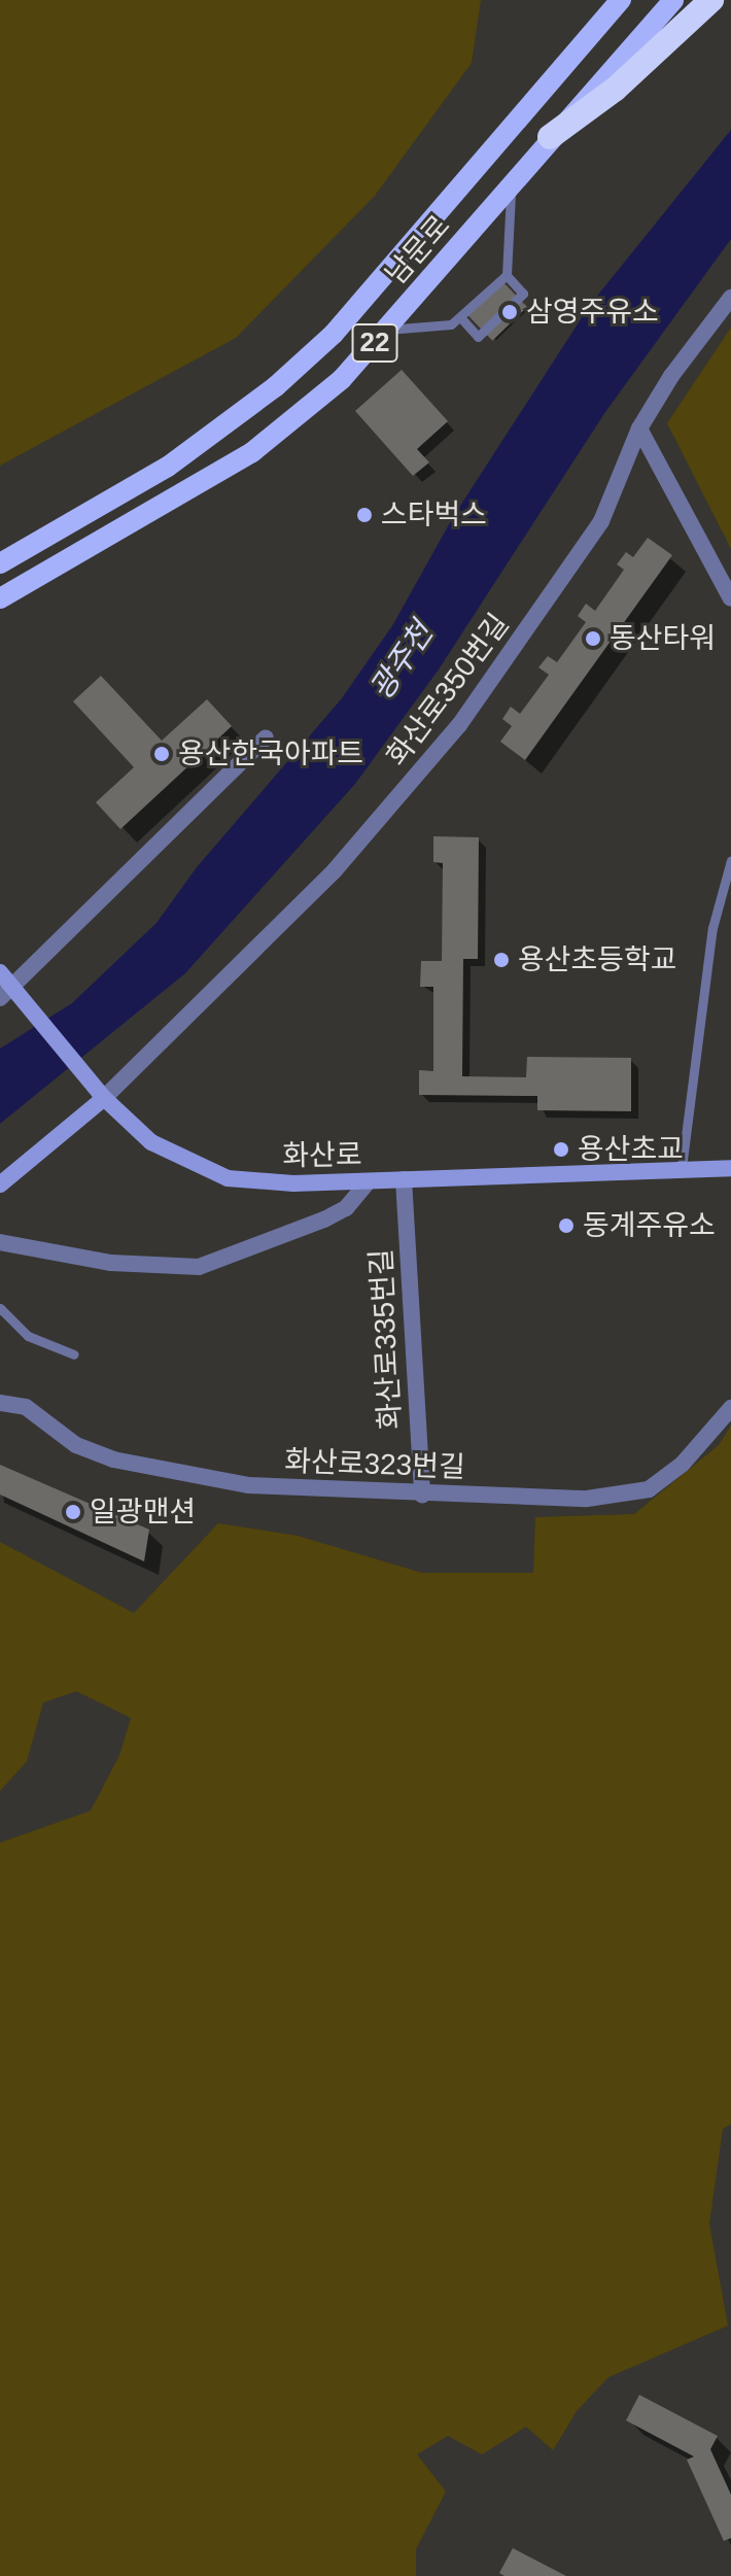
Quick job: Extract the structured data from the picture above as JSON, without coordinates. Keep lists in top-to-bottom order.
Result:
{
  "streets": {
    "main road": ["남문로", "22", "화산로"],
    "street": ["화산로350번길", "화산로335번길", "화산로323번길"]
  },
  "crossings": [
    ["화산로350번길", "화산로"],
    ["화산로", "화산로335번길"],
    ["화산로335번길", "화산로323번길"]
  ],
  "water": ["광주천"],
  "places": [
    "삼영주유소",
    "스타벅스",
    "동산타워",
    "용산한국아파트",
    "용산초등학교",
    "용산초교",
    "동계주유소",
    "일광맨션"
  ]
}
